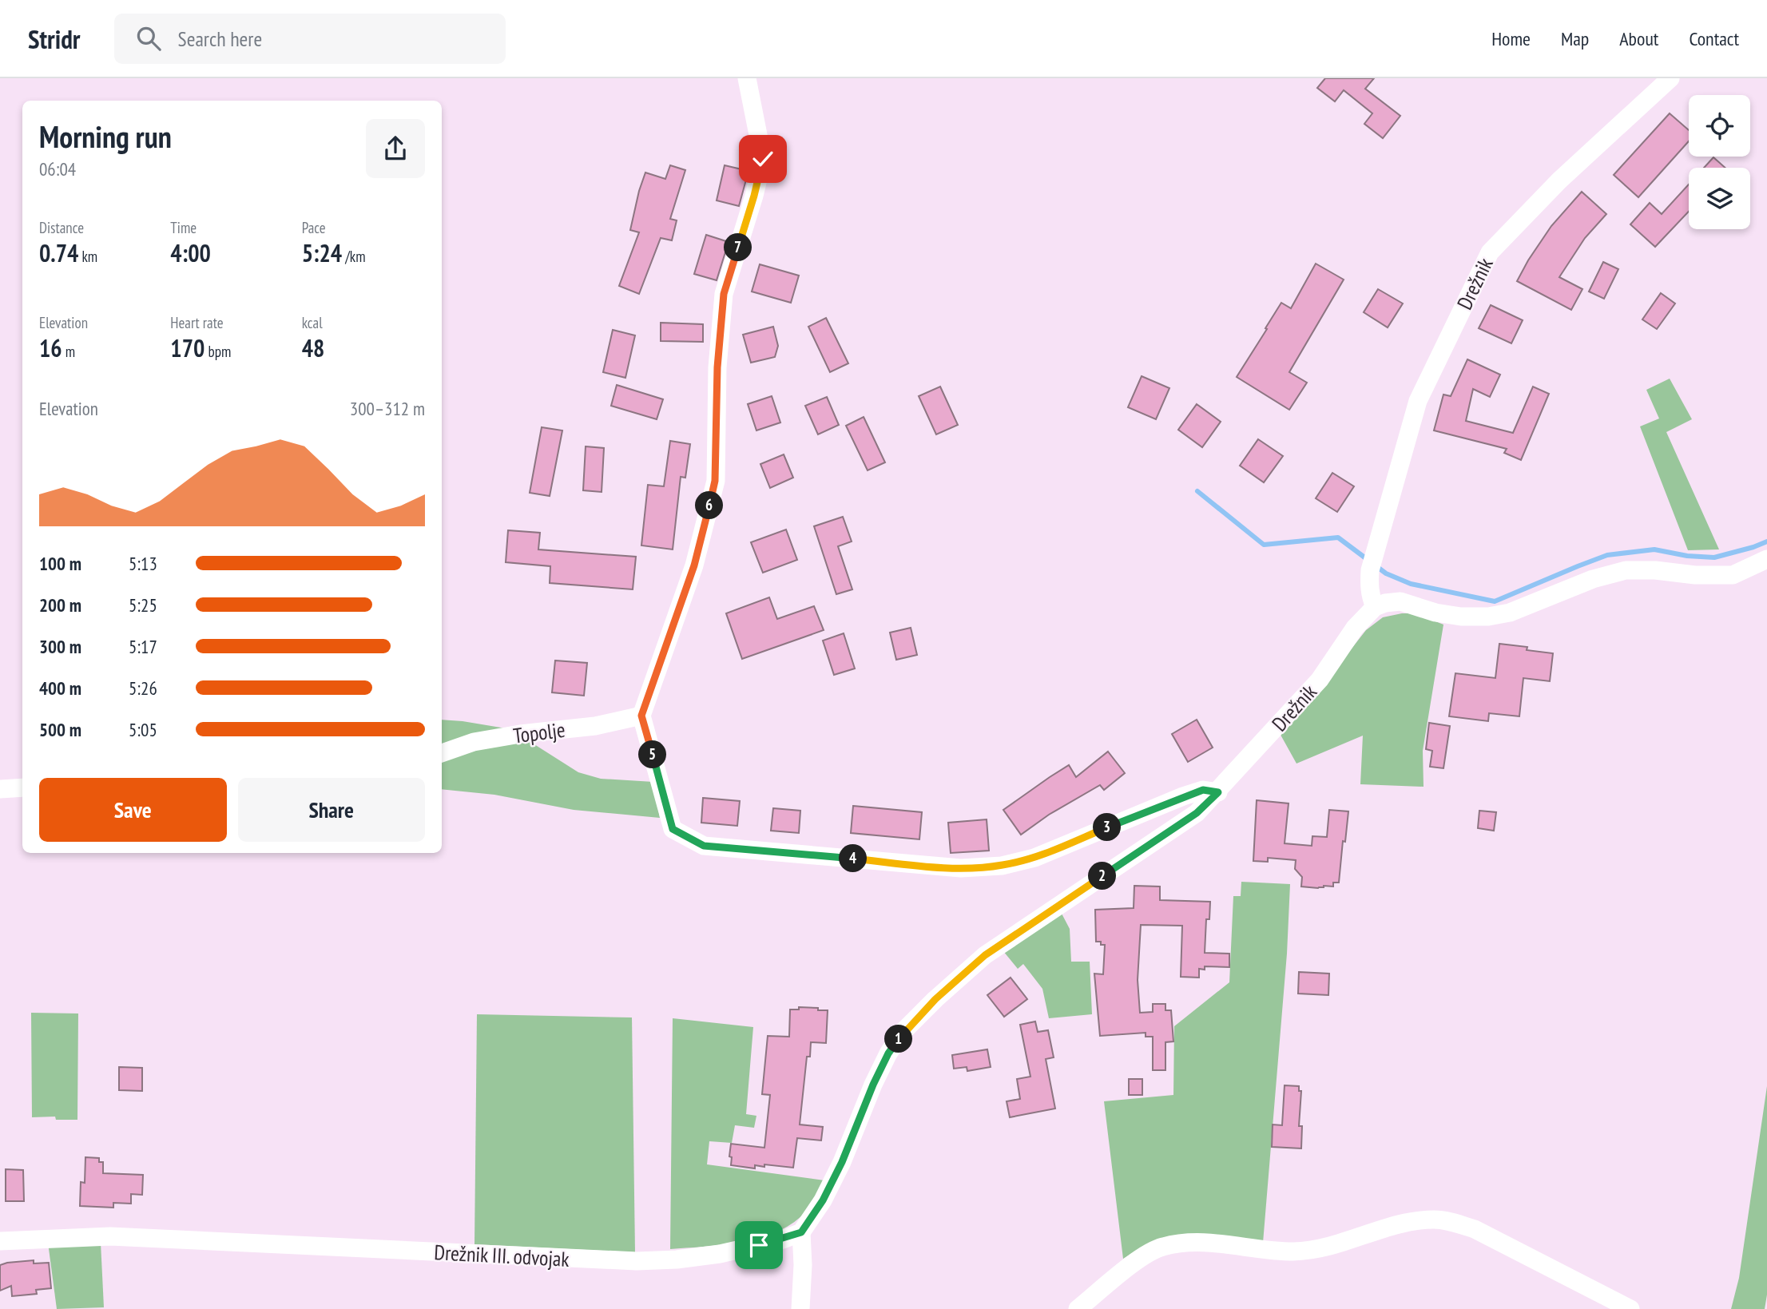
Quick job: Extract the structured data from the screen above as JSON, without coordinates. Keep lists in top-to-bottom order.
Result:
{
  "streets": {
    "street": ["Drežnik", "Topolje", "Drežnik III. odvojak"]
  },
  "crossings": [
    ["Drežnik", "Drežnik III. odvojak"]
  ],
  "page": {
    "header": "Stridr",
    "search": "Search here",
    "nav": [
      "Home",
      "Map",
      "About",
      "Contact"
    ],
    "heading": ["Morning run", "06:04"],
    "stats": [
      ["Distance", "0.74 km"],
      ["Time", "4:00"],
      ["Pace", "5:24 /km"],
      ["Elevation", "16 m"],
      ["Heart rate", "170 bpm"],
      ["kcal", "48"]
    ],
    "pins": [
      "7",
      "6",
      "5",
      "3",
      "4",
      "2",
      "1"
    ],
    "chart": ["Elevation", "300–312 m"],
    "list": [
      {
        "name": "100 m",
        "note": "5:13"
      },
      {
        "name": "200 m",
        "note": "5:25"
      },
      {
        "name": "300 m",
        "note": "5:17"
      },
      {
        "name": "400 m",
        "note": "5:26"
      },
      {
        "name": "500 m",
        "note": "5:05"
      }
    ],
    "buttons": ["Save", "Share"]
  }
}
